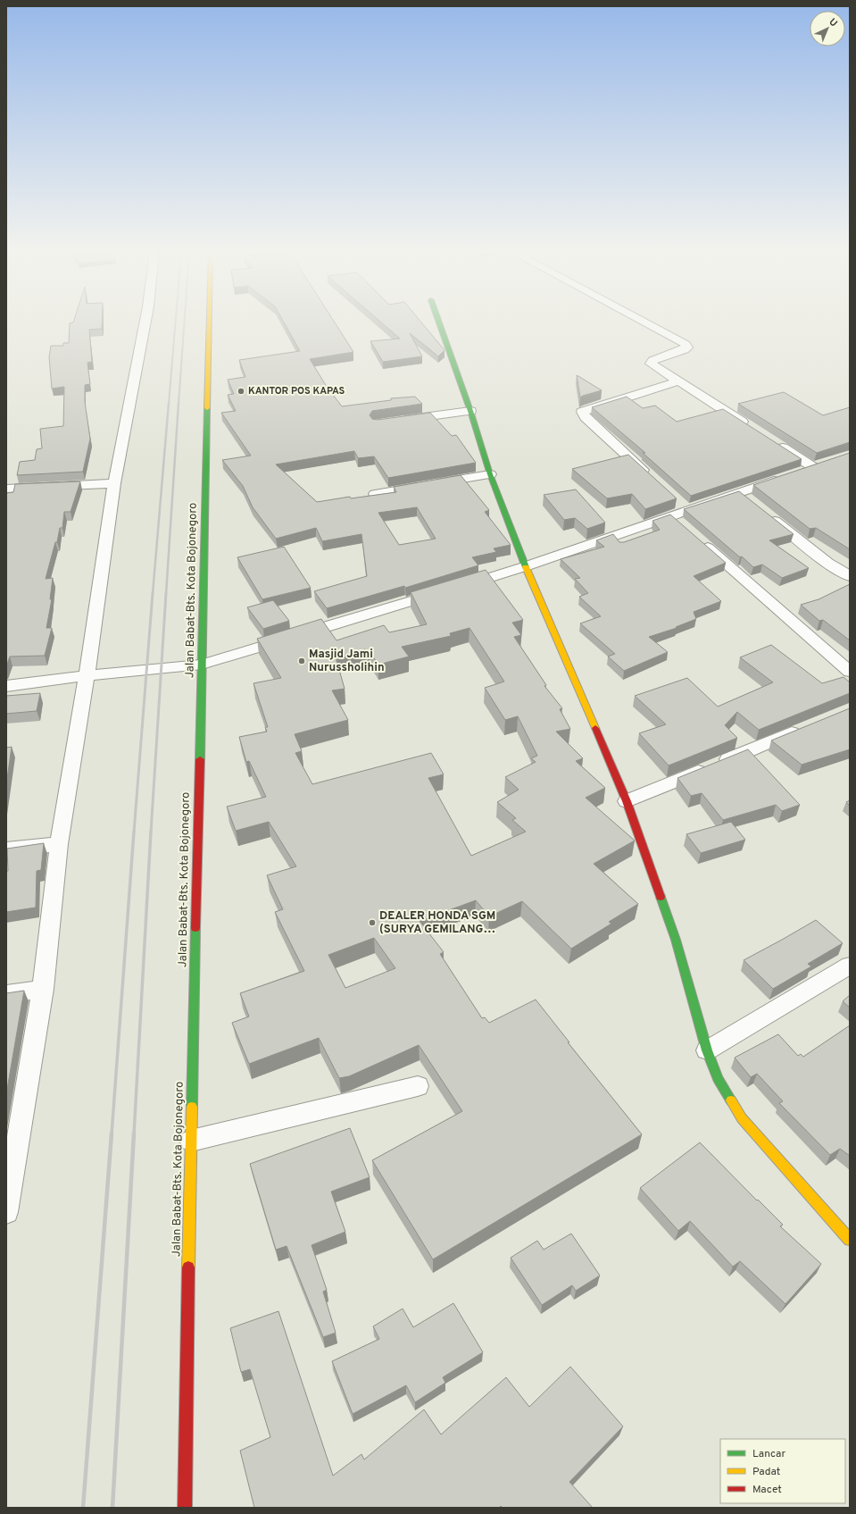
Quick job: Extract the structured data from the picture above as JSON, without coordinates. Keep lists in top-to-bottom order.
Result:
{
  "streets": {
    "main road": ["Jalan Babat-Bts. Kota Bojonegoro"]
  },
  "places": ["KANTOR POS KAPAS", "Masjid Jami Nurussholihin", "DEALER HONDA SGM (SURYA GEMILANG…"],
  "legend": ["Lancar", "Padat", "Macet"],
  "north": "top right"
}
